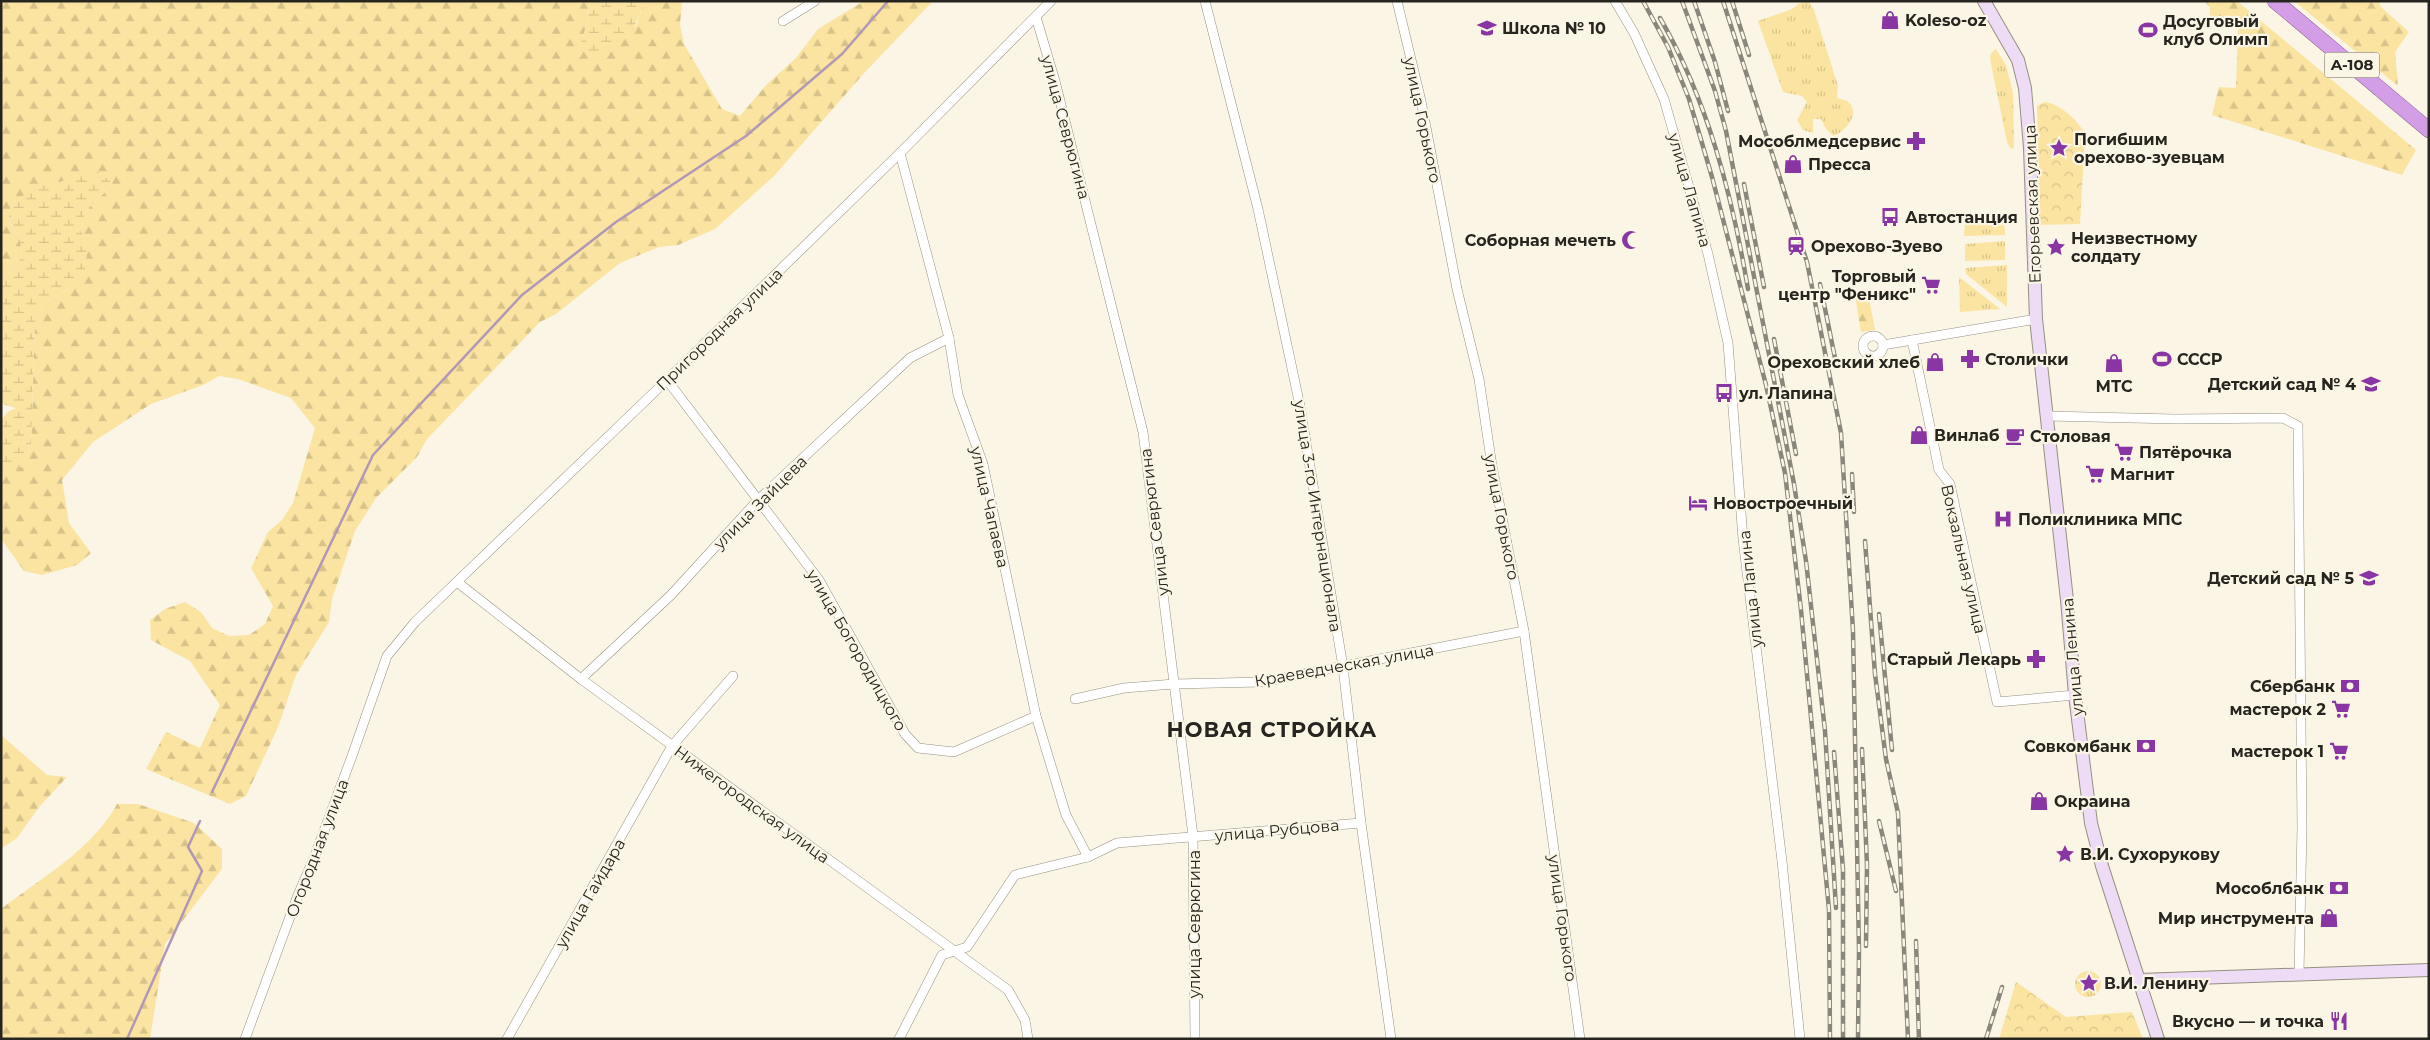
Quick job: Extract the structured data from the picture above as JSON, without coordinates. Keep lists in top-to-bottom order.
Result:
{
  "streets": {
    "highway": ["А-108"],
    "main road": ["Егорьевская улица", "улица Ленина"],
    "street": [
      "улица Горького",
      "улица Севрюгина",
      "улица Лапина",
      "Пригородная улица",
      "улица Зайцева",
      "улица Чапаева",
      "улица 3-го Интернационала",
      "Вокзальная улица",
      "улица Богородицкого",
      "Краеведческая улица",
      "Нижегородская улица",
      "улица Рубцова",
      "Огородная улица",
      "улица Гайдара"
    ]
  },
  "crossings": [
    ["улица Горького", "Краеведческая улица"],
    ["улица Севрюгина", "Пригородная улица"],
    ["улица Севрюгина", "Краеведческая улица"],
    ["улица Севрюгина", "улица Рубцова"],
    ["Егорьевская улица", "улица Ленина"],
    ["Пригородная улица", "улица Чапаева"],
    ["Пригородная улица", "улица Богородицкого"],
    ["Пригородная улица", "Нижегородская улица"],
    ["Пригородная улица", "Огородная улица"],
    ["улица Зайцева", "улица Чапаева"],
    ["улица Зайцева", "улица Богородицкого"],
    ["улица Зайцева", "Нижегородская улица"],
    ["улица Чапаева", "улица Богородицкого"],
    ["улица Чапаева", "улица Рубцова"],
    ["улица 3-го Интернационала", "Краеведческая улица"],
    ["улица 3-го Интернационала", "улица Рубцова"],
    ["Вокзальная улица", "улица Ленина"],
    ["Нижегородская улица", "улица Рубцова"],
    ["Нижегородская улица", "улица Гайдара"]
  ],
  "districts": ["НОВАЯ СТРОЙКА"],
  "places": {
    "shop": [
      "Koleso-oz",
      "Пресса",
      "Ореховский хлеб",
      "МТС",
      "Винлаб",
      "Окраина",
      "Мир инструмента"
    ],
    "school or university": ["Школа № 10", "Детский сад № 4", "Детский сад № 5"],
    "sports": ["Досуговый клуб Олимп", "СССР"],
    "pharmacy": ["Мособлмедсервис", "Столички", "Старый Лекарь"],
    "place": [
      "Погибшим орехово-зуевцам",
      "Неизвестному солдату",
      "В.И. Сухорукову",
      "В.И. Ленину"
    ],
    "bus stop": ["Автостанция", "ул. Лапина"],
    "mosque": ["Соборная мечеть"],
    "station": ["Орехово-Зуево"],
    "supermarket": [
      "Торговый центр \"Феникс\"",
      "Пятёрочка",
      "Магнит",
      "мастерок 2",
      "мастерок 1"
    ],
    "cafe": ["Столовая"],
    "hotel": ["Новостроечный"],
    "hospital": ["Поликлиника МПС"],
    "bank": ["Сбербанк", "Совкомбанк", "Мособлбанк"],
    "restaurant": ["Вкусно — и точка"]
  }
}
